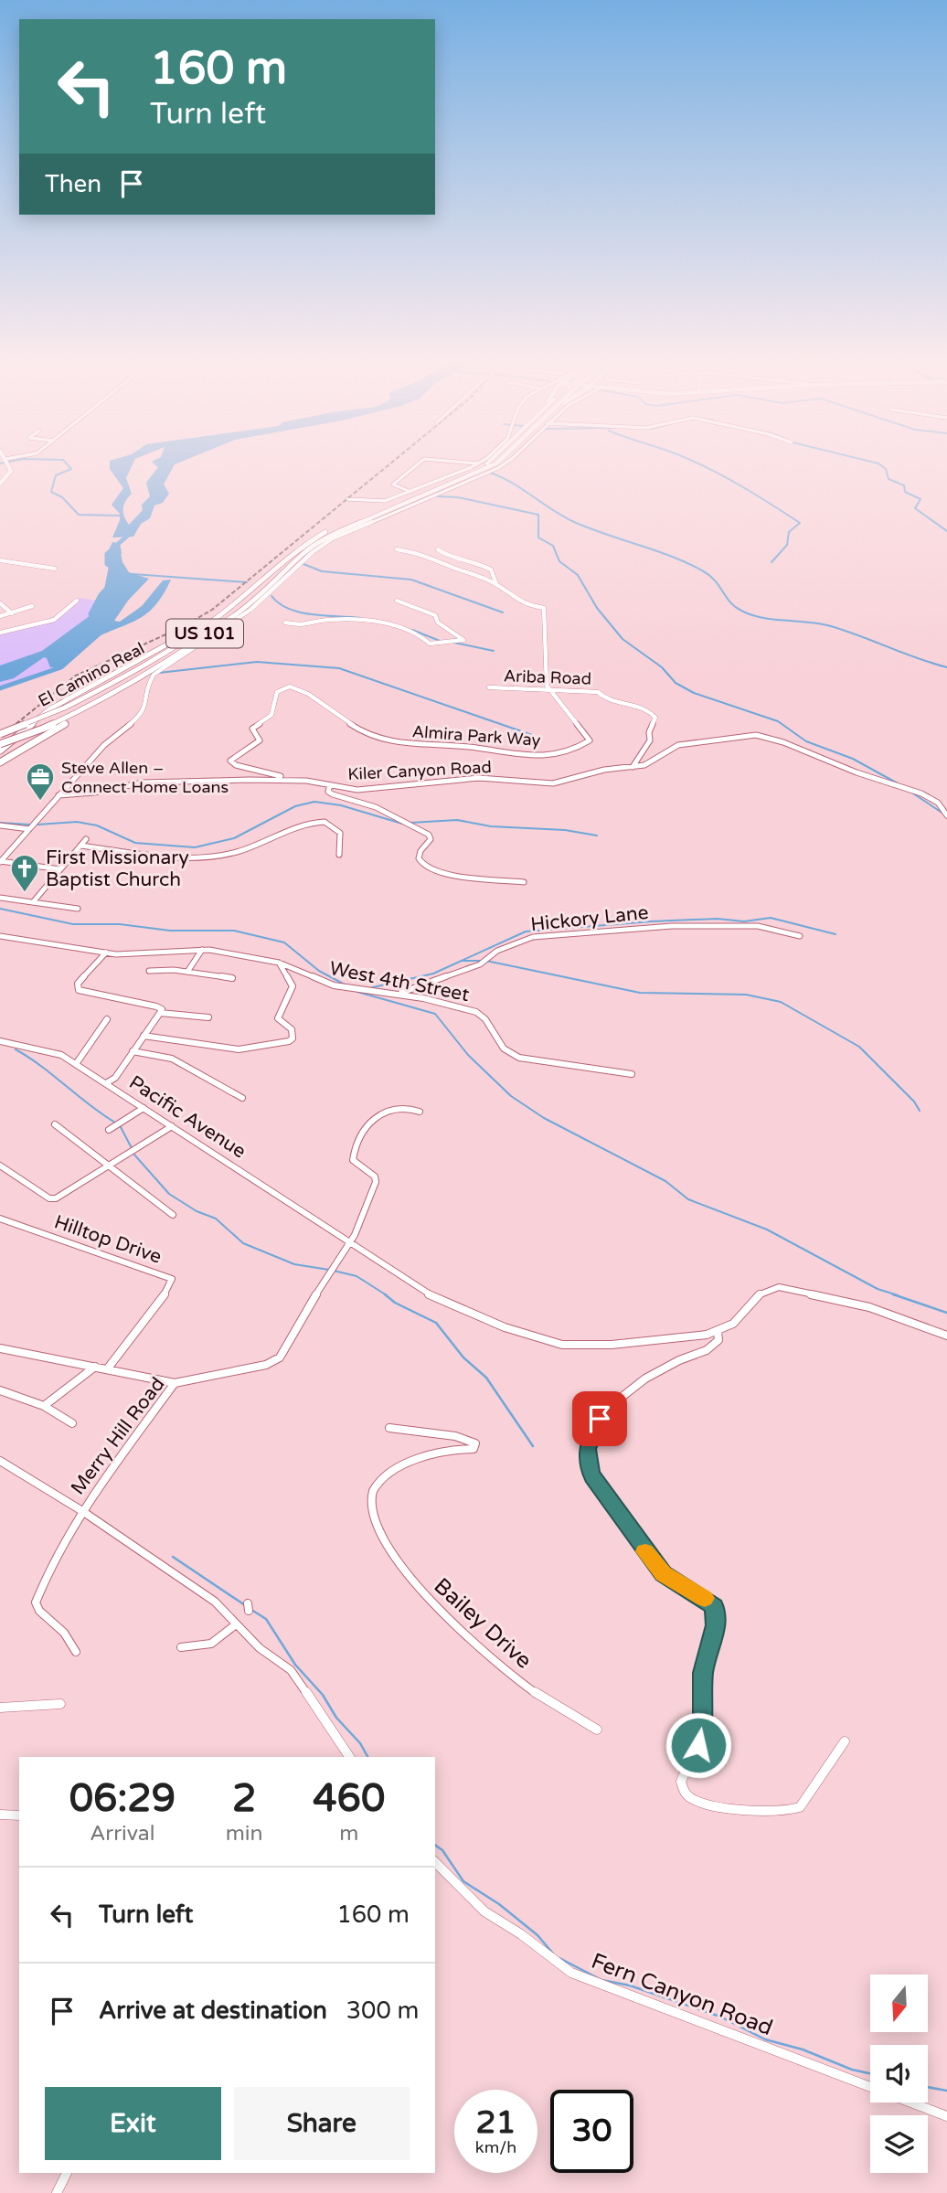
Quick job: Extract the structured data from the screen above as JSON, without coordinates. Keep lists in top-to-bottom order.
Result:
{
  "streets": {
    "highway": ["US 101", "El Camino Real"],
    "street": [
      "Ariba Road",
      "Almira Park Way",
      "Kiler Canyon Road",
      "Hickory Lane",
      "West 4th Street",
      "Pacific Avenue",
      "Hilltop Drive",
      "Merry Hill Road",
      "Bailey Drive",
      "Fern Canyon Road"
    ]
  },
  "crossings": [
    ["Ariba Road", "Almira Park Way"],
    ["Ariba Road", "Kiler Canyon Road"],
    ["Almira Park Way", "Kiler Canyon Road"],
    ["Hickory Lane", "West 4th Street"],
    ["Pacific Avenue", "Merry Hill Road"]
  ],
  "places": {
    "office": ["Steve Allen – Connect Home Loans"],
    "church": ["First Missionary Baptist Church"]
  },
  "north": "bottom",
  "page": {
    "turn": ["160 m", "Turn left"],
    "then": "Then",
    "eta": [
      "06:29",
      "Arrival",
      "2",
      "min",
      "460",
      "m"
    ],
    "list": [
      {
        "name": "Turn left",
        "value": "160 m"
      },
      {
        "name": "Arrive at destination",
        "value": "300 m"
      }
    ],
    "buttons": ["Exit", "Share"],
    "speed": "21 km/h",
    "limit": "30"
  }
}
